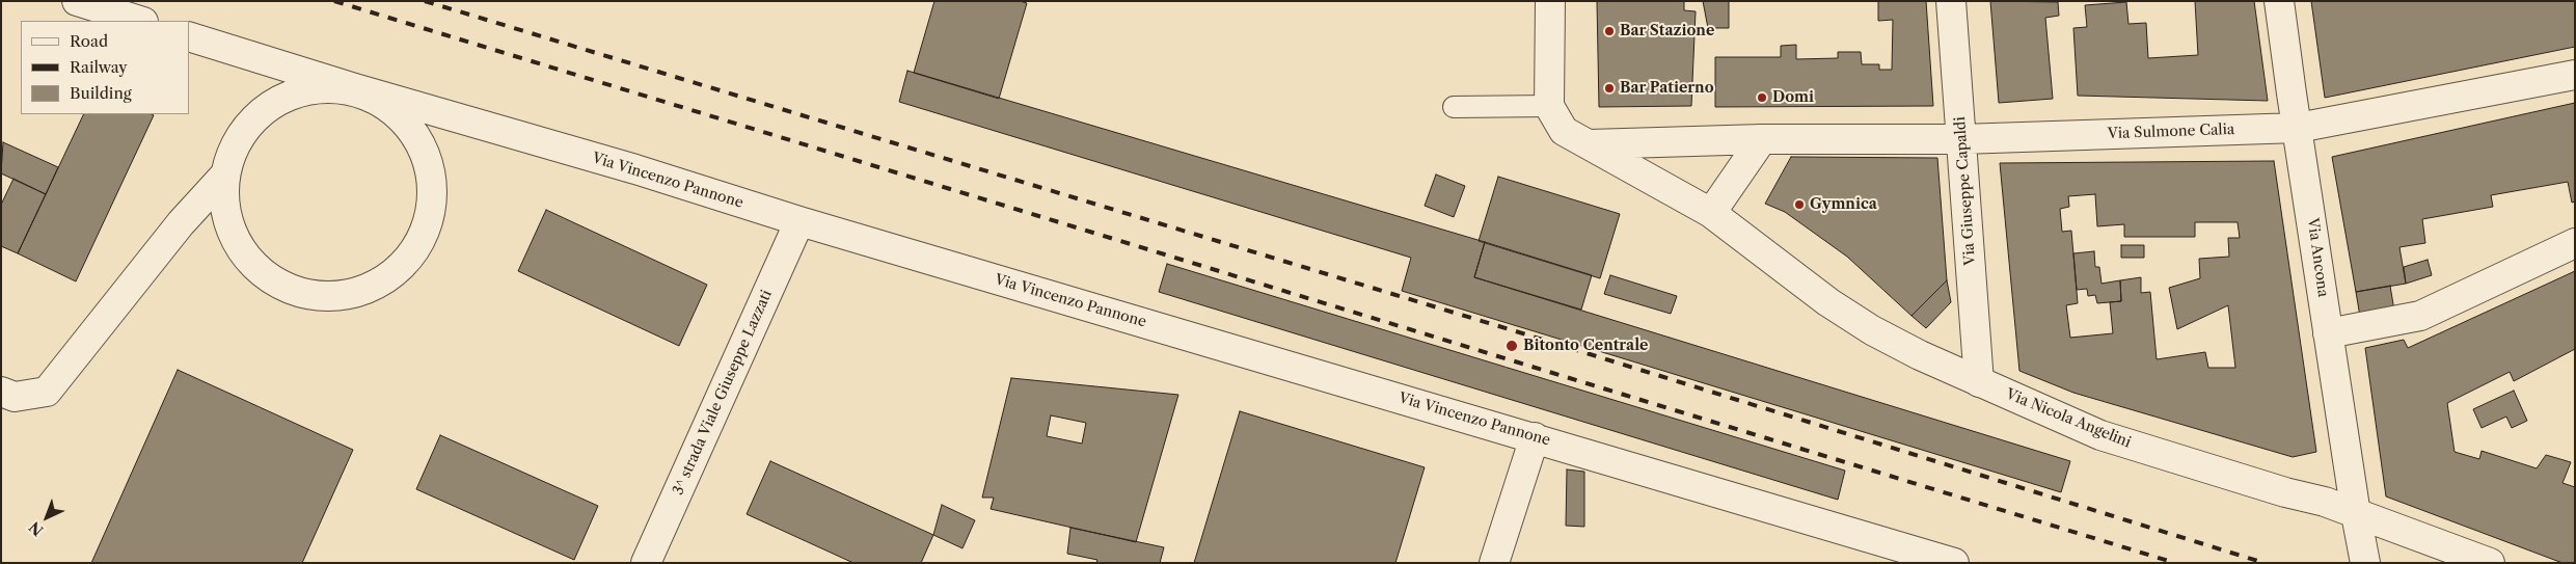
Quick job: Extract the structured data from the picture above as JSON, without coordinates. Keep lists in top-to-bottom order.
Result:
{
  "streets": {
    "street": [
      "Via Sulmone Calia",
      "Via Vincenzo Pannone",
      "Via Giuseppe Capaldi",
      "Via Ancona",
      "3^ strada Viale Giuseppe Lazzati",
      "Via Nicola Angelini"
    ]
  },
  "crossings": [
    ["Via Sulmone Calia", "Via Giuseppe Capaldi"],
    ["Via Sulmone Calia", "Via Ancona"],
    ["Via Sulmone Calia", "Via Nicola Angelini"],
    ["Via Vincenzo Pannone", "3^ strada Viale Giuseppe Lazzati"],
    ["Via Giuseppe Capaldi", "Via Nicola Angelini"],
    ["Via Ancona", "Via Nicola Angelini"]
  ],
  "places": [
    "Bar Stazione",
    "Bar Patierno",
    "Domi",
    "Gymnica",
    "Bitonto Centrale"
  ],
  "legend": ["Road", "Railway", "Building"],
  "north": "bottom left"
}
